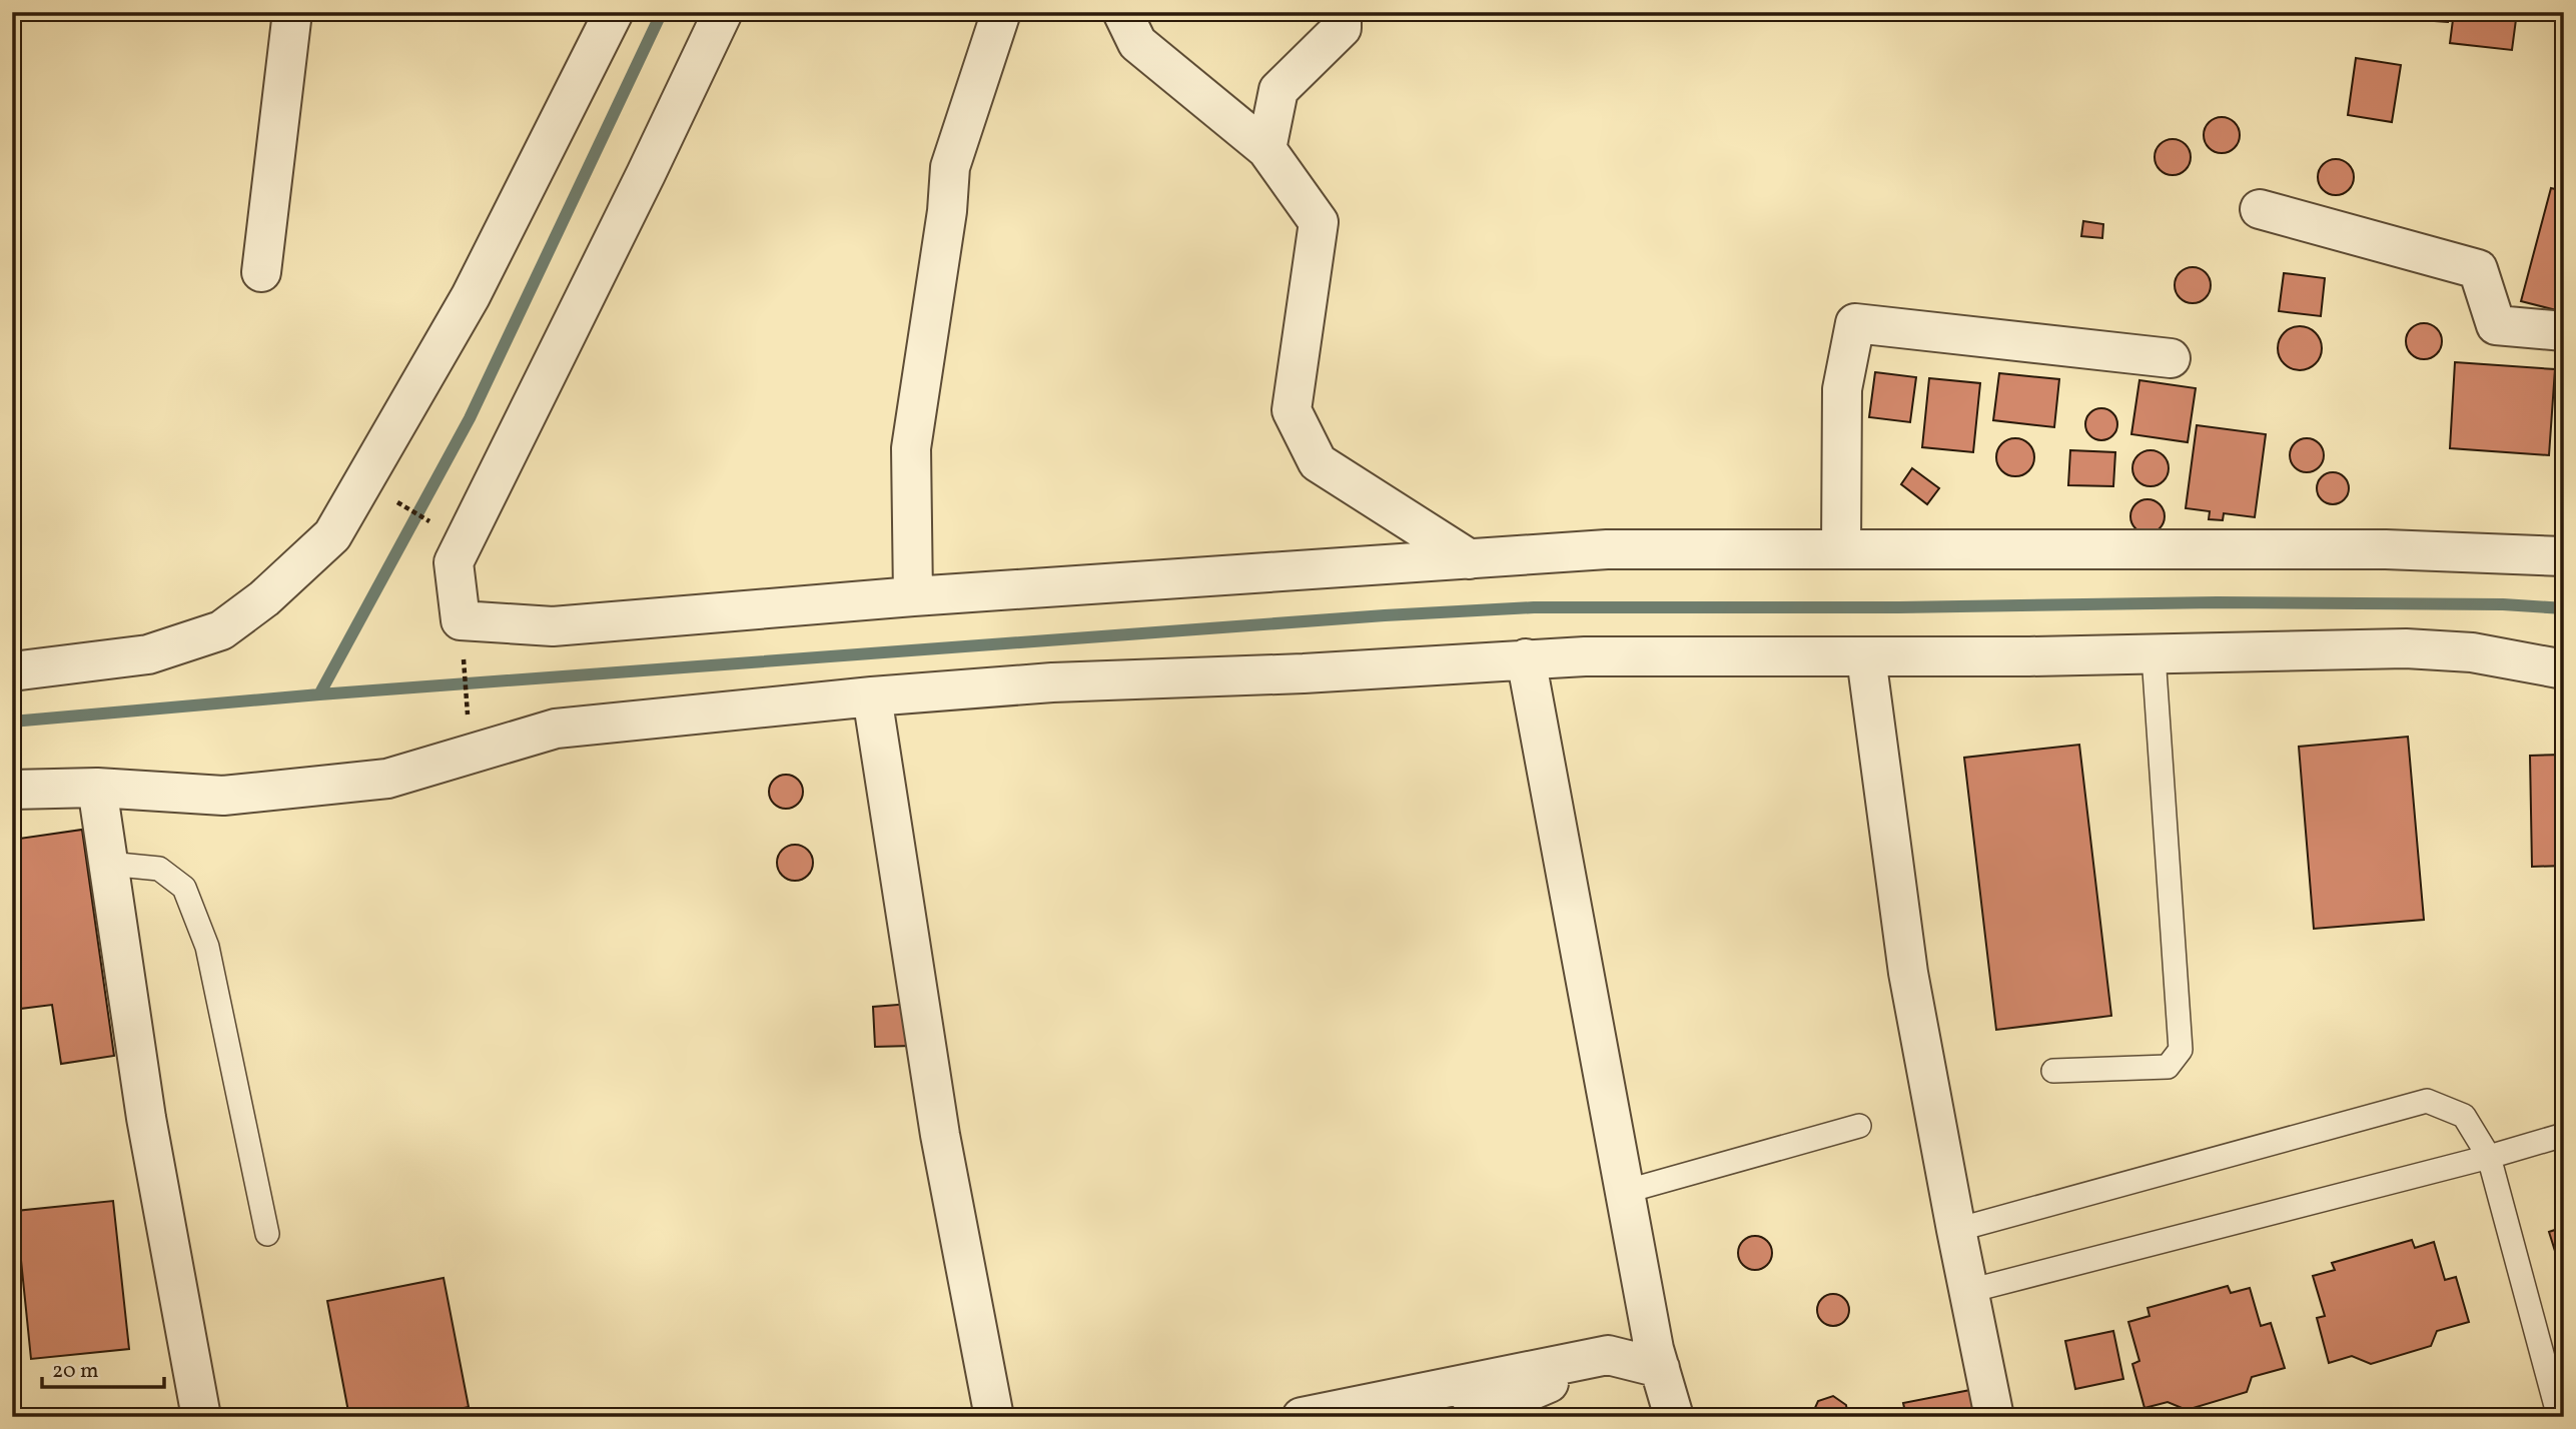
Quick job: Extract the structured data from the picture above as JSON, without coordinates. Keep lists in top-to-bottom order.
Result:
{
  "scale_bar": "20 m"
}
